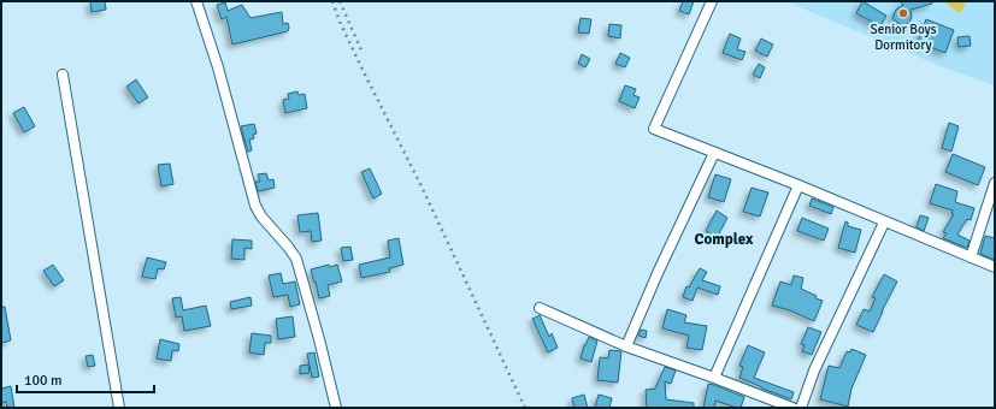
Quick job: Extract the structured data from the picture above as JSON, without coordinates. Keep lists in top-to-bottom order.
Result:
{
  "districts": ["Complex"],
  "places": ["Senior Boys Dormitory"],
  "scale_bar": "100 m"
}
